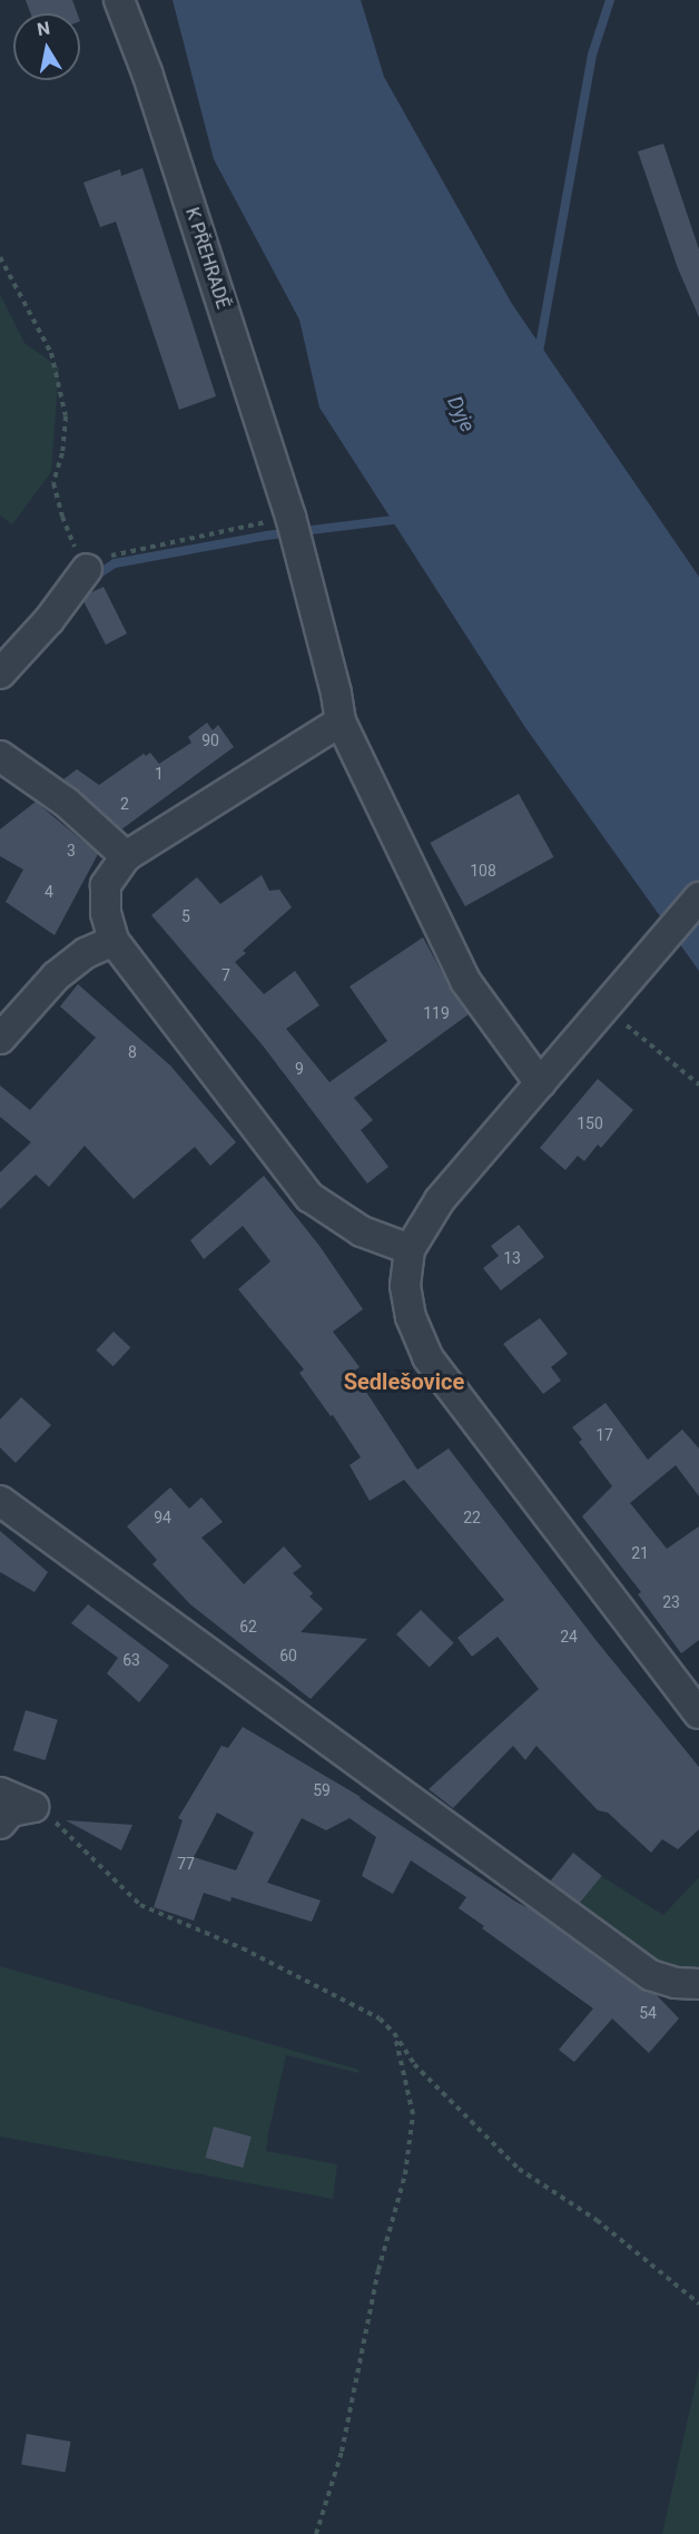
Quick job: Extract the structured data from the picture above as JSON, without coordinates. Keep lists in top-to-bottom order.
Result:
{
  "streets": {
    "street": ["K PŘEHRADĚ"]
  },
  "districts": ["Sedlešovice"],
  "water": ["Dyje"],
  "house_numbers": [
    "90",
    "1",
    "2",
    "3",
    "108",
    "4",
    "5",
    "7",
    "119",
    "8",
    "9",
    "150",
    "13",
    "17",
    "94",
    "22",
    "21",
    "23",
    "62",
    "24",
    "60",
    "63",
    "59",
    "77",
    "54"
  ],
  "north": "top"
}
